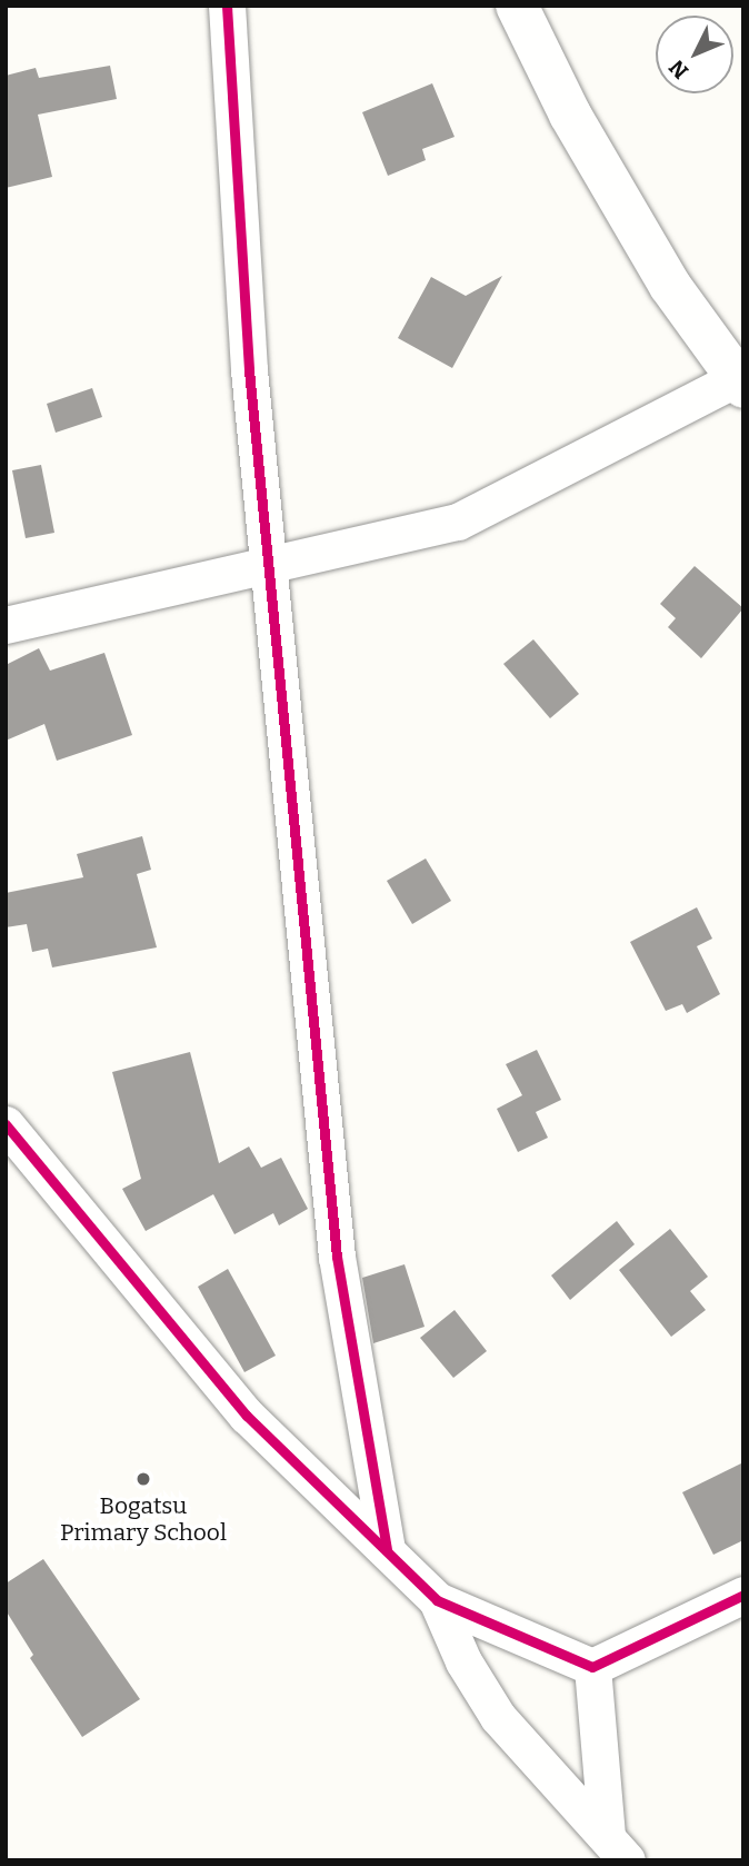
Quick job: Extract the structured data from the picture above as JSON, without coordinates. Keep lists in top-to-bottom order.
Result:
{
  "places": ["Bogatsu Primary School"],
  "north": "bottom left"
}
